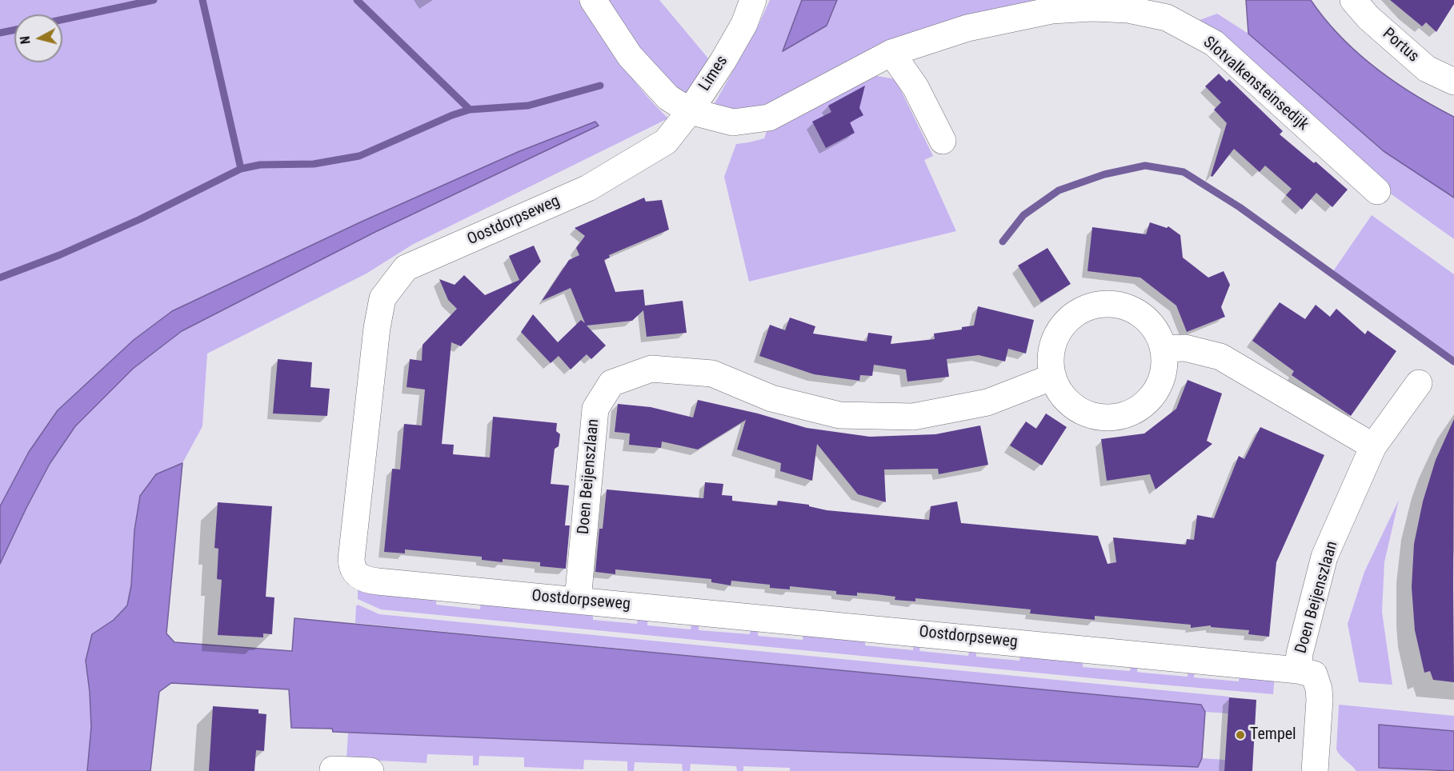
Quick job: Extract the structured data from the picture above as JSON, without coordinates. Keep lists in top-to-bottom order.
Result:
{
  "streets": {
    "street": [
      "Portus",
      "Limes",
      "Slotvalkensteinsedijk",
      "Oostdorpseweg",
      "Doen Beijenszlaan"
    ]
  },
  "crossings": [
    ["Limes", "Slotvalkensteinsedijk"],
    ["Limes", "Oostdorpseweg"],
    ["Oostdorpseweg", "Doen Beijenszlaan"]
  ],
  "places": ["Tempel"],
  "north": "left"
}
